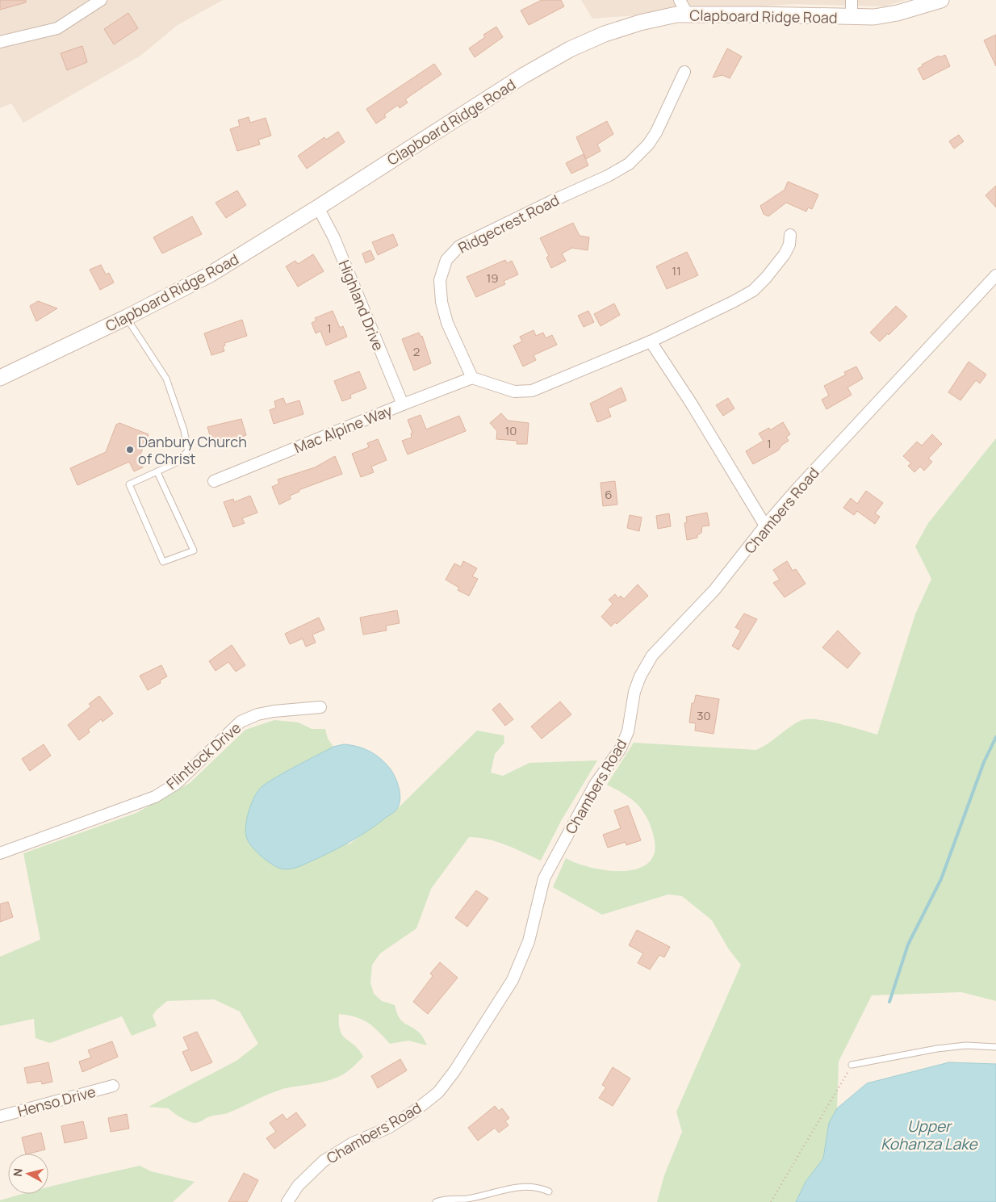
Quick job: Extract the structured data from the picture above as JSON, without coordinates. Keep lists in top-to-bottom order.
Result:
{
  "streets": {
    "main road": ["Clapboard Ridge Road"],
    "street": [
      "Ridgecrest Road",
      "Highland Drive",
      "Mac Alpine Way",
      "Chambers Road",
      "Flintlock Drive",
      "Henso Drive"
    ]
  },
  "crossings": [
    ["Clapboard Ridge Road", "Highland Drive"],
    ["Ridgecrest Road", "Mac Alpine Way"],
    ["Highland Drive", "Mac Alpine Way"]
  ],
  "water": ["Upper Kohanza Lake"],
  "places": ["Danbury Church of Christ"],
  "house_numbers": [
    "11",
    "19",
    "1",
    "2",
    "10",
    "1",
    "6",
    "30"
  ],
  "north": "left"
}
